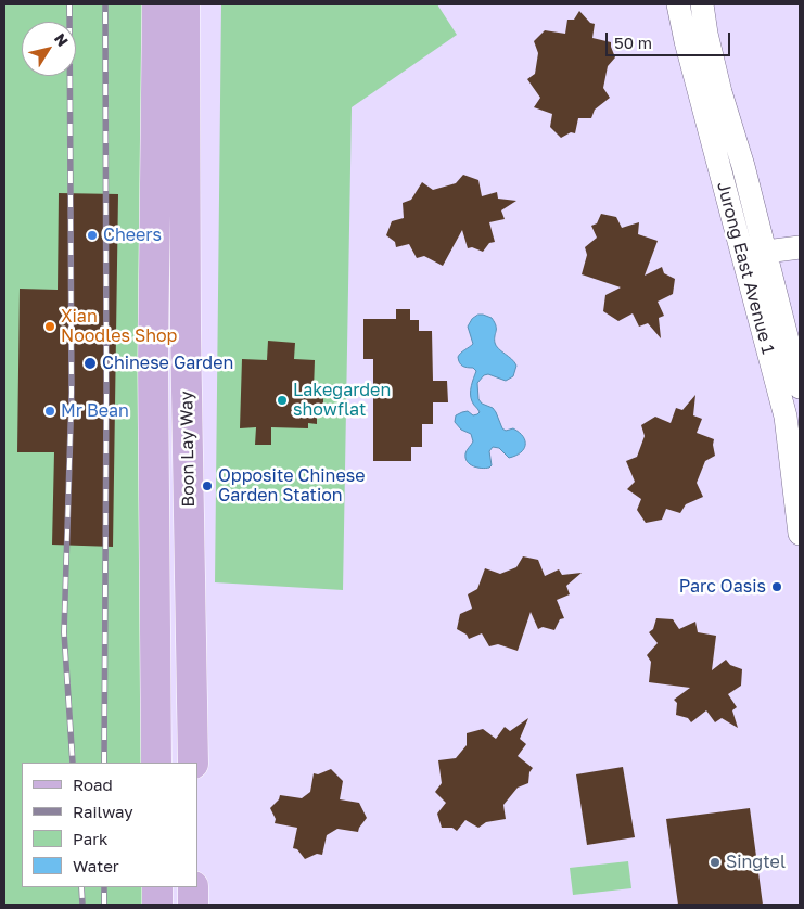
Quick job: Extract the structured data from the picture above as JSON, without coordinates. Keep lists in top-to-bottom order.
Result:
{
  "streets": {
    "main road": ["Boon Lay Way"],
    "street": ["Jurong East Avenue 1"]
  },
  "places": [
    "Cheers",
    "Xian Noodles Shop",
    "Chinese Garden",
    "Lakegarden showflat",
    "Mr Bean",
    "Opposite Chinese Garden Station",
    "Parc Oasis",
    "Singtel"
  ],
  "legend": [
    "Road",
    "Railway",
    "Park",
    "Water"
  ],
  "scale_bar": "50 m",
  "north": "top right"
}
